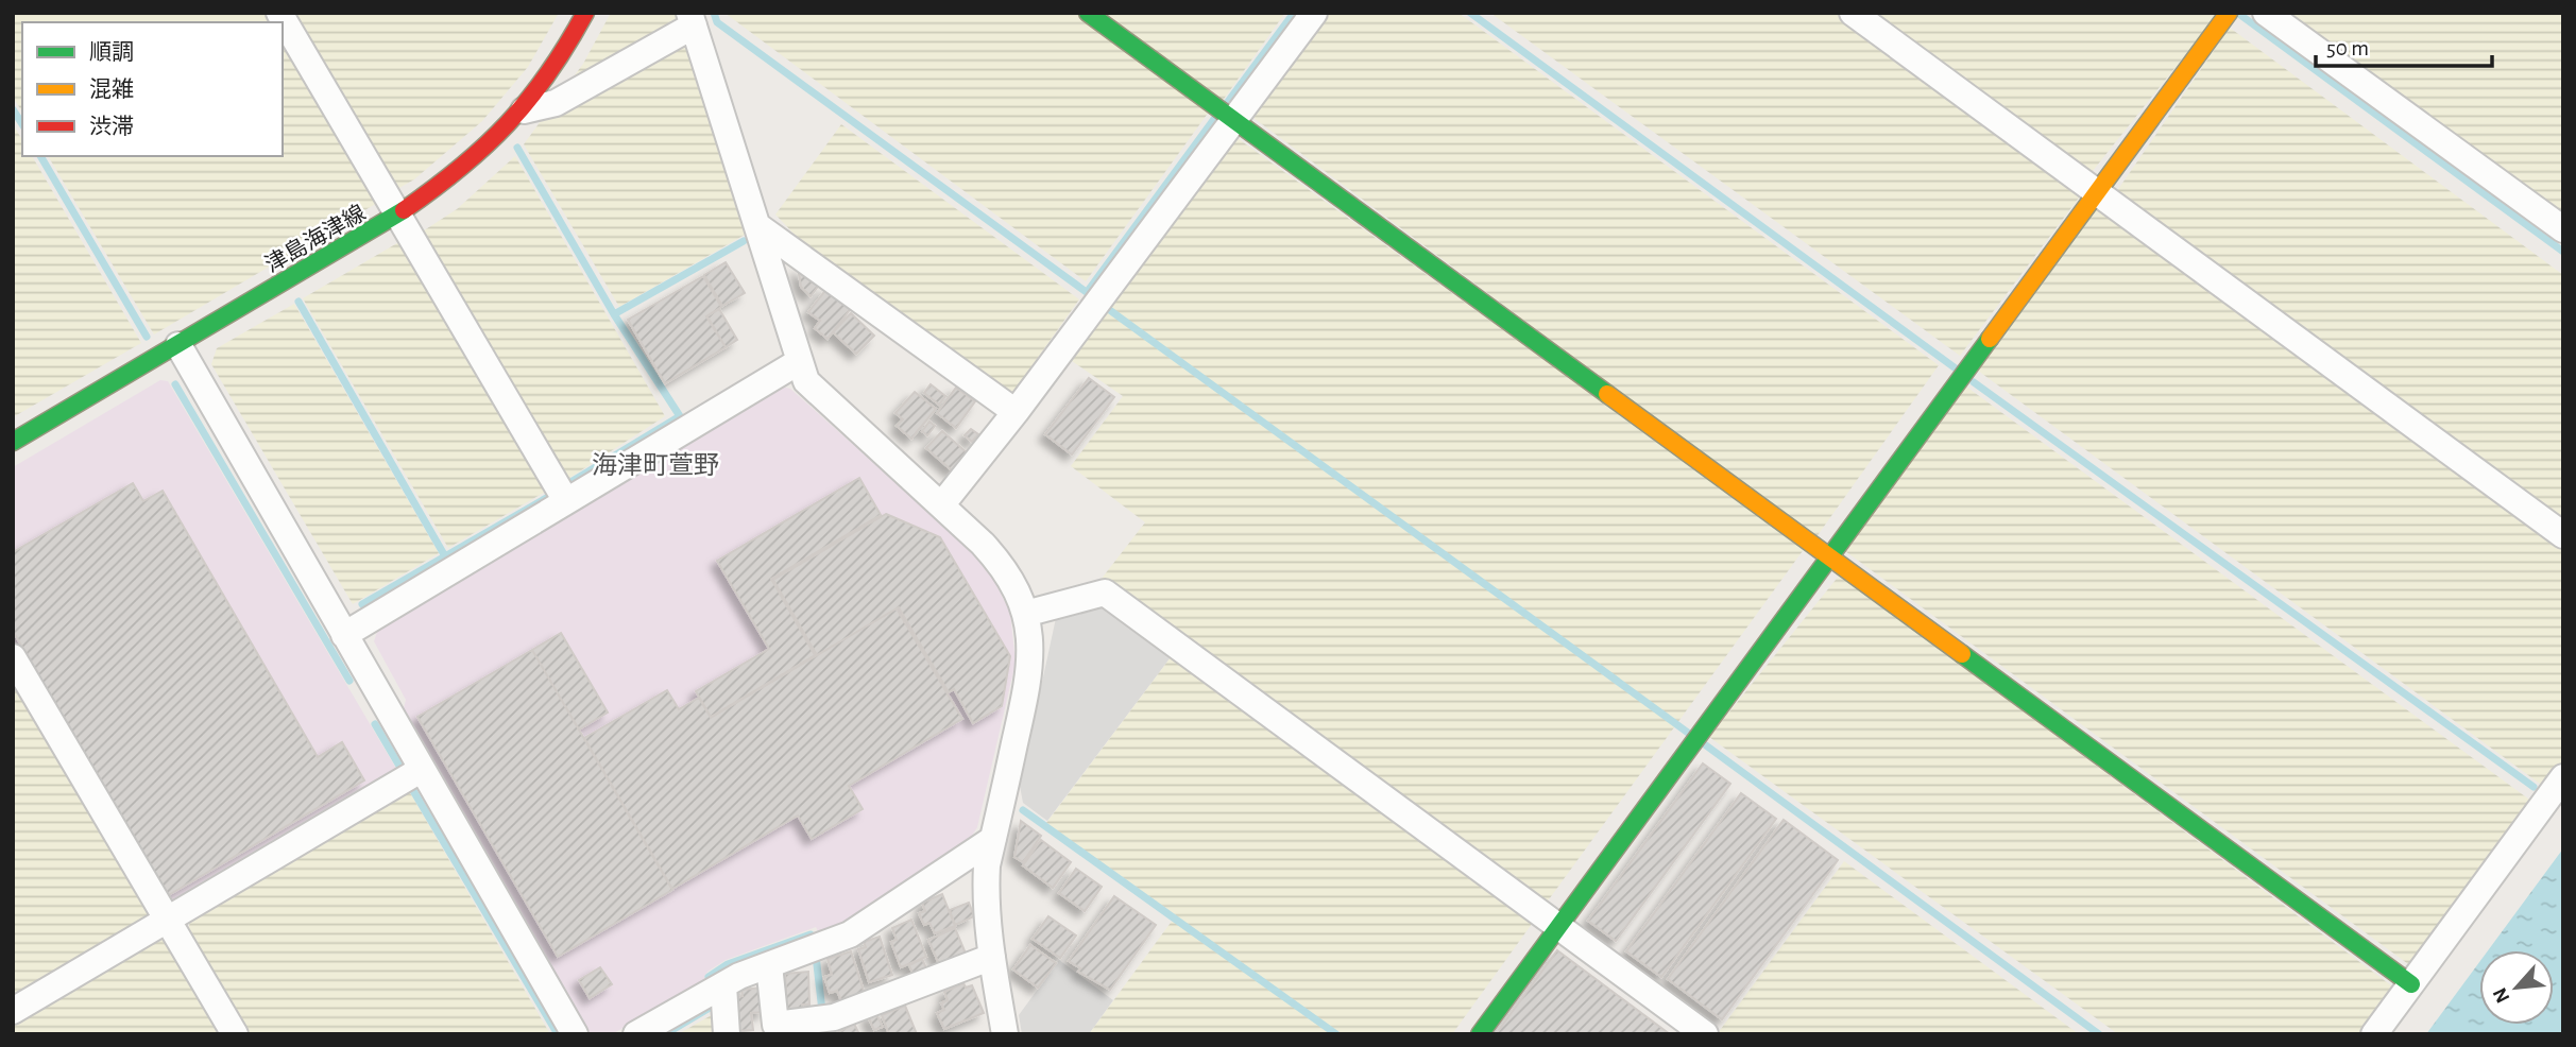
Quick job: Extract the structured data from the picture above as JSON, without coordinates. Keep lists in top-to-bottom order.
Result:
{
  "streets": {
    "street": ["津島海津線"]
  },
  "districts": ["海津町萱野"],
  "legend": ["順調", "混雑", "渋滞"],
  "scale_bar": "50 m",
  "north": "bottom left"
}
